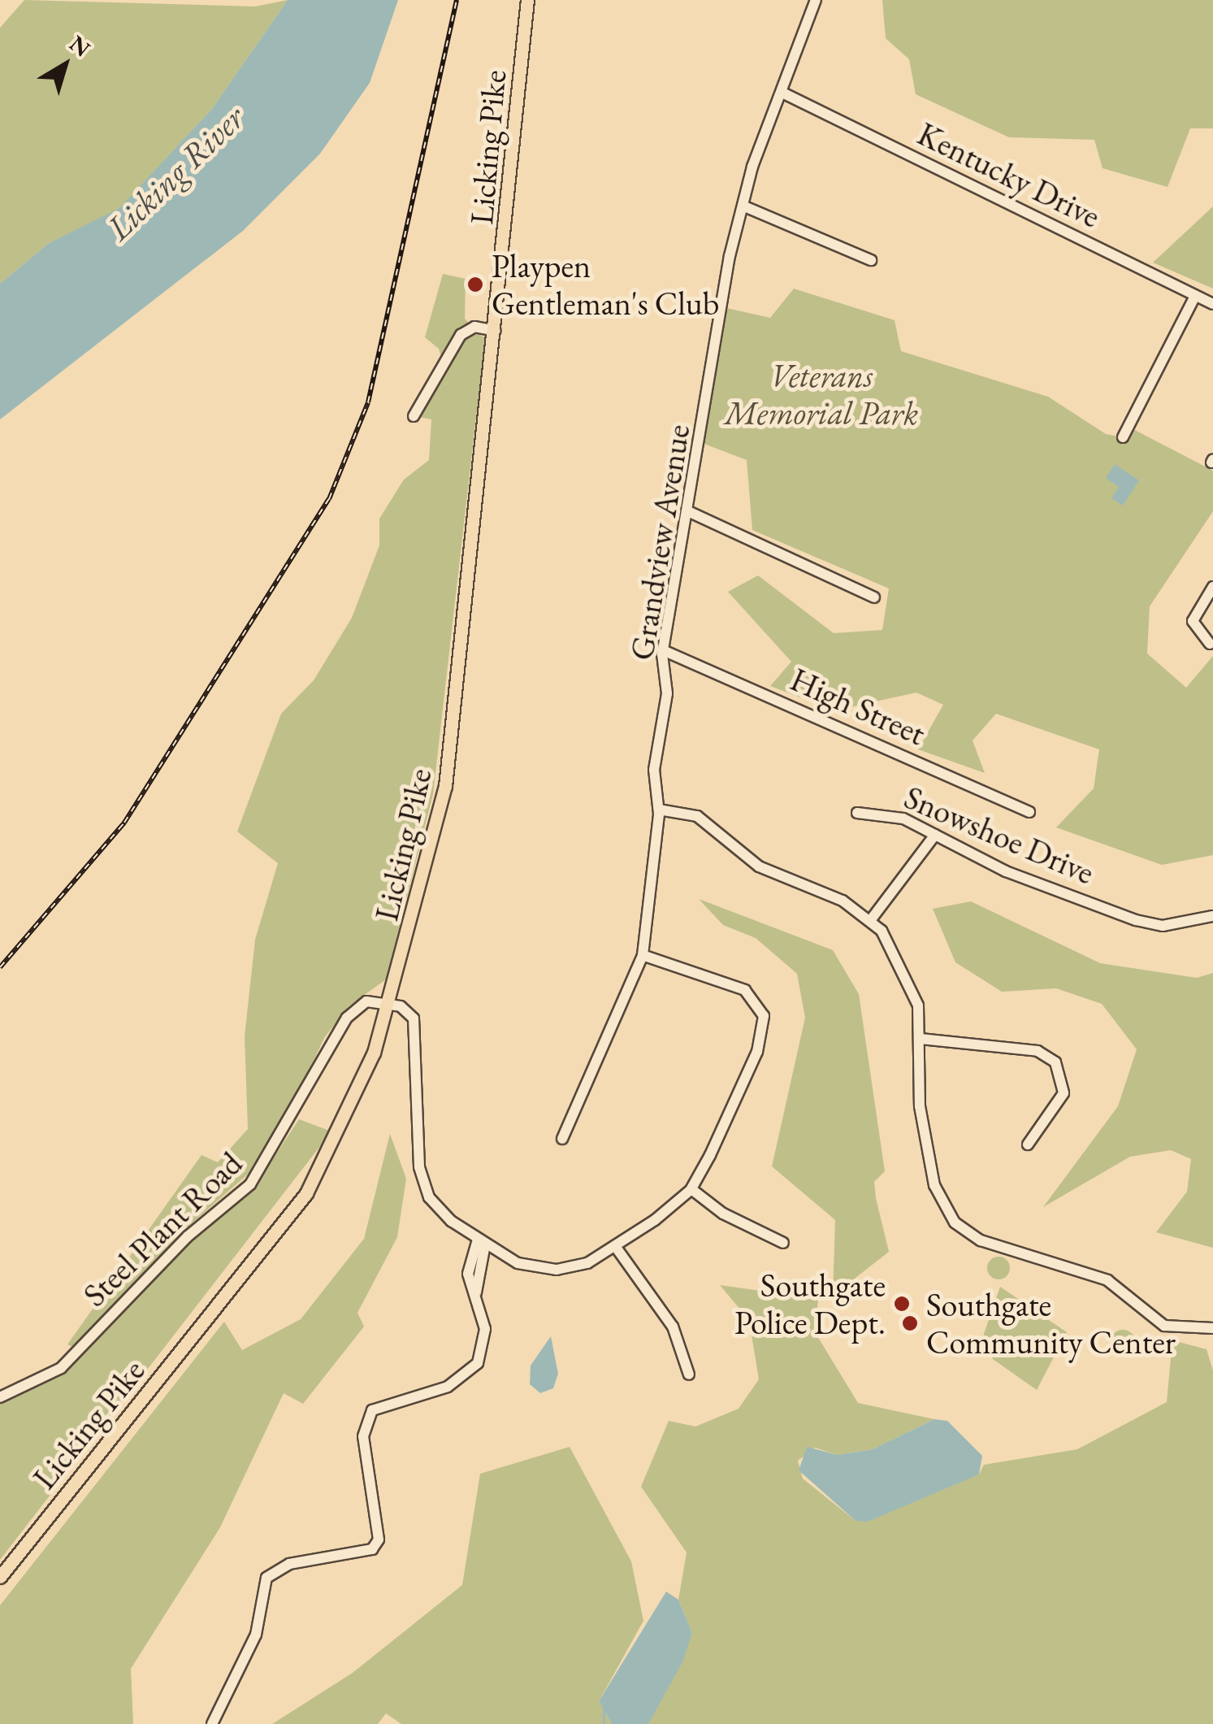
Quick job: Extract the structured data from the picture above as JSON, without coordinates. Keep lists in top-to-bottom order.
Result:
{
  "streets": {
    "main road": ["Licking Pike"],
    "street": [
      "Kentucky Drive",
      "Grandview Avenue",
      "High Street",
      "Snowshoe Drive",
      "Steel Plant Road"
    ]
  },
  "crossings": [
    ["Licking Pike", "Steel Plant Road"],
    ["Kentucky Drive", "Grandview Avenue"],
    ["Grandview Avenue", "High Street"]
  ],
  "water": ["Licking River"],
  "parks": ["Veterans Memorial Park"],
  "places": ["Playpen Gentleman's Club", "Southgate Police Dept.", "Southgate Community Center"],
  "north": "top right"
}
